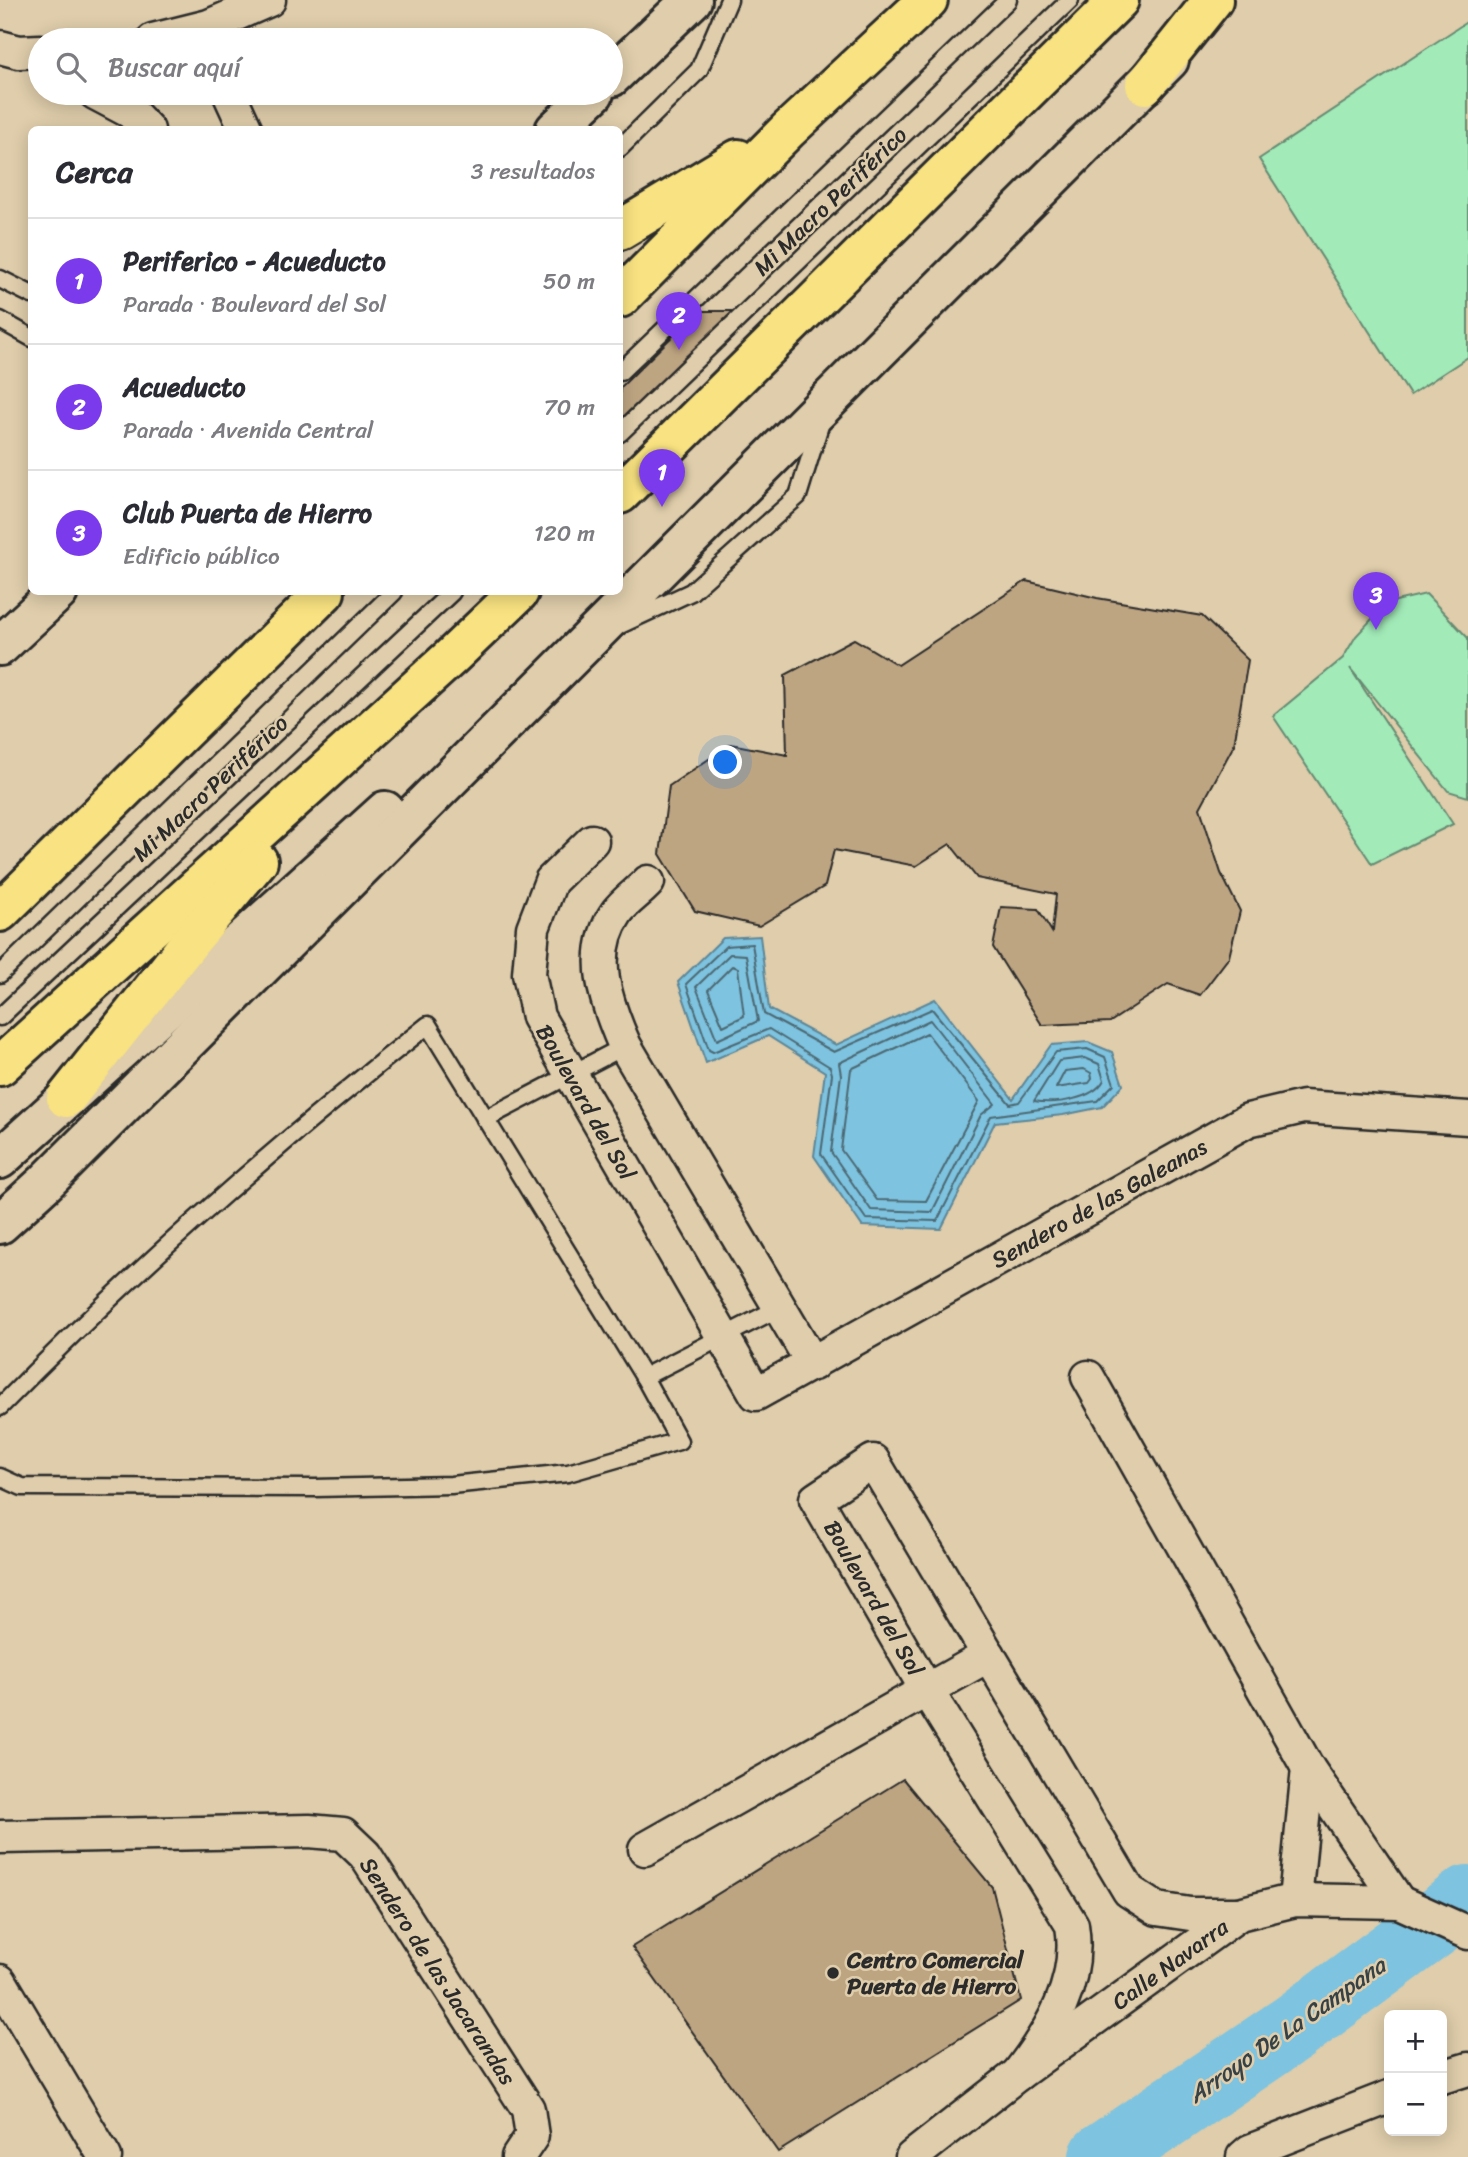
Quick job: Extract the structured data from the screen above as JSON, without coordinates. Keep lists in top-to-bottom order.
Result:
{
  "streets": {
    "street": [
      "Boulevard del Sol",
      "Sendero de las Galeanas",
      "Calle Navarra",
      "Sendero de las Jacarandas"
    ],
    "lane": ["Mi Macro Periférico"]
  },
  "crossings": [
    ["Boulevard del Sol", "Sendero de las Galeanas"],
    ["Boulevard del Sol", "Calle Navarra"]
  ],
  "water": ["Arroyo De La Campana"],
  "places": ["Centro Comercial Puerta de Hierro"],
  "page": {
    "search": "Buscar aquí",
    "heading": ["Cerca", "3 resultados"],
    "list": [
      {
        "mark": "1",
        "name": "Periferico - Acueducto",
        "note": "Parada · Boulevard del Sol",
        "value": "50 m"
      },
      {
        "mark": "2",
        "name": "Acueducto",
        "note": "Parada · Avenida Central",
        "value": "70 m"
      },
      {
        "mark": "3",
        "name": "Club Puerta de Hierro",
        "note": "Edificio público",
        "value": "120 m"
      }
    ],
    "pins": ["2", "1", "3"],
    "map_buttons": ["+", "−"]
  }
}
